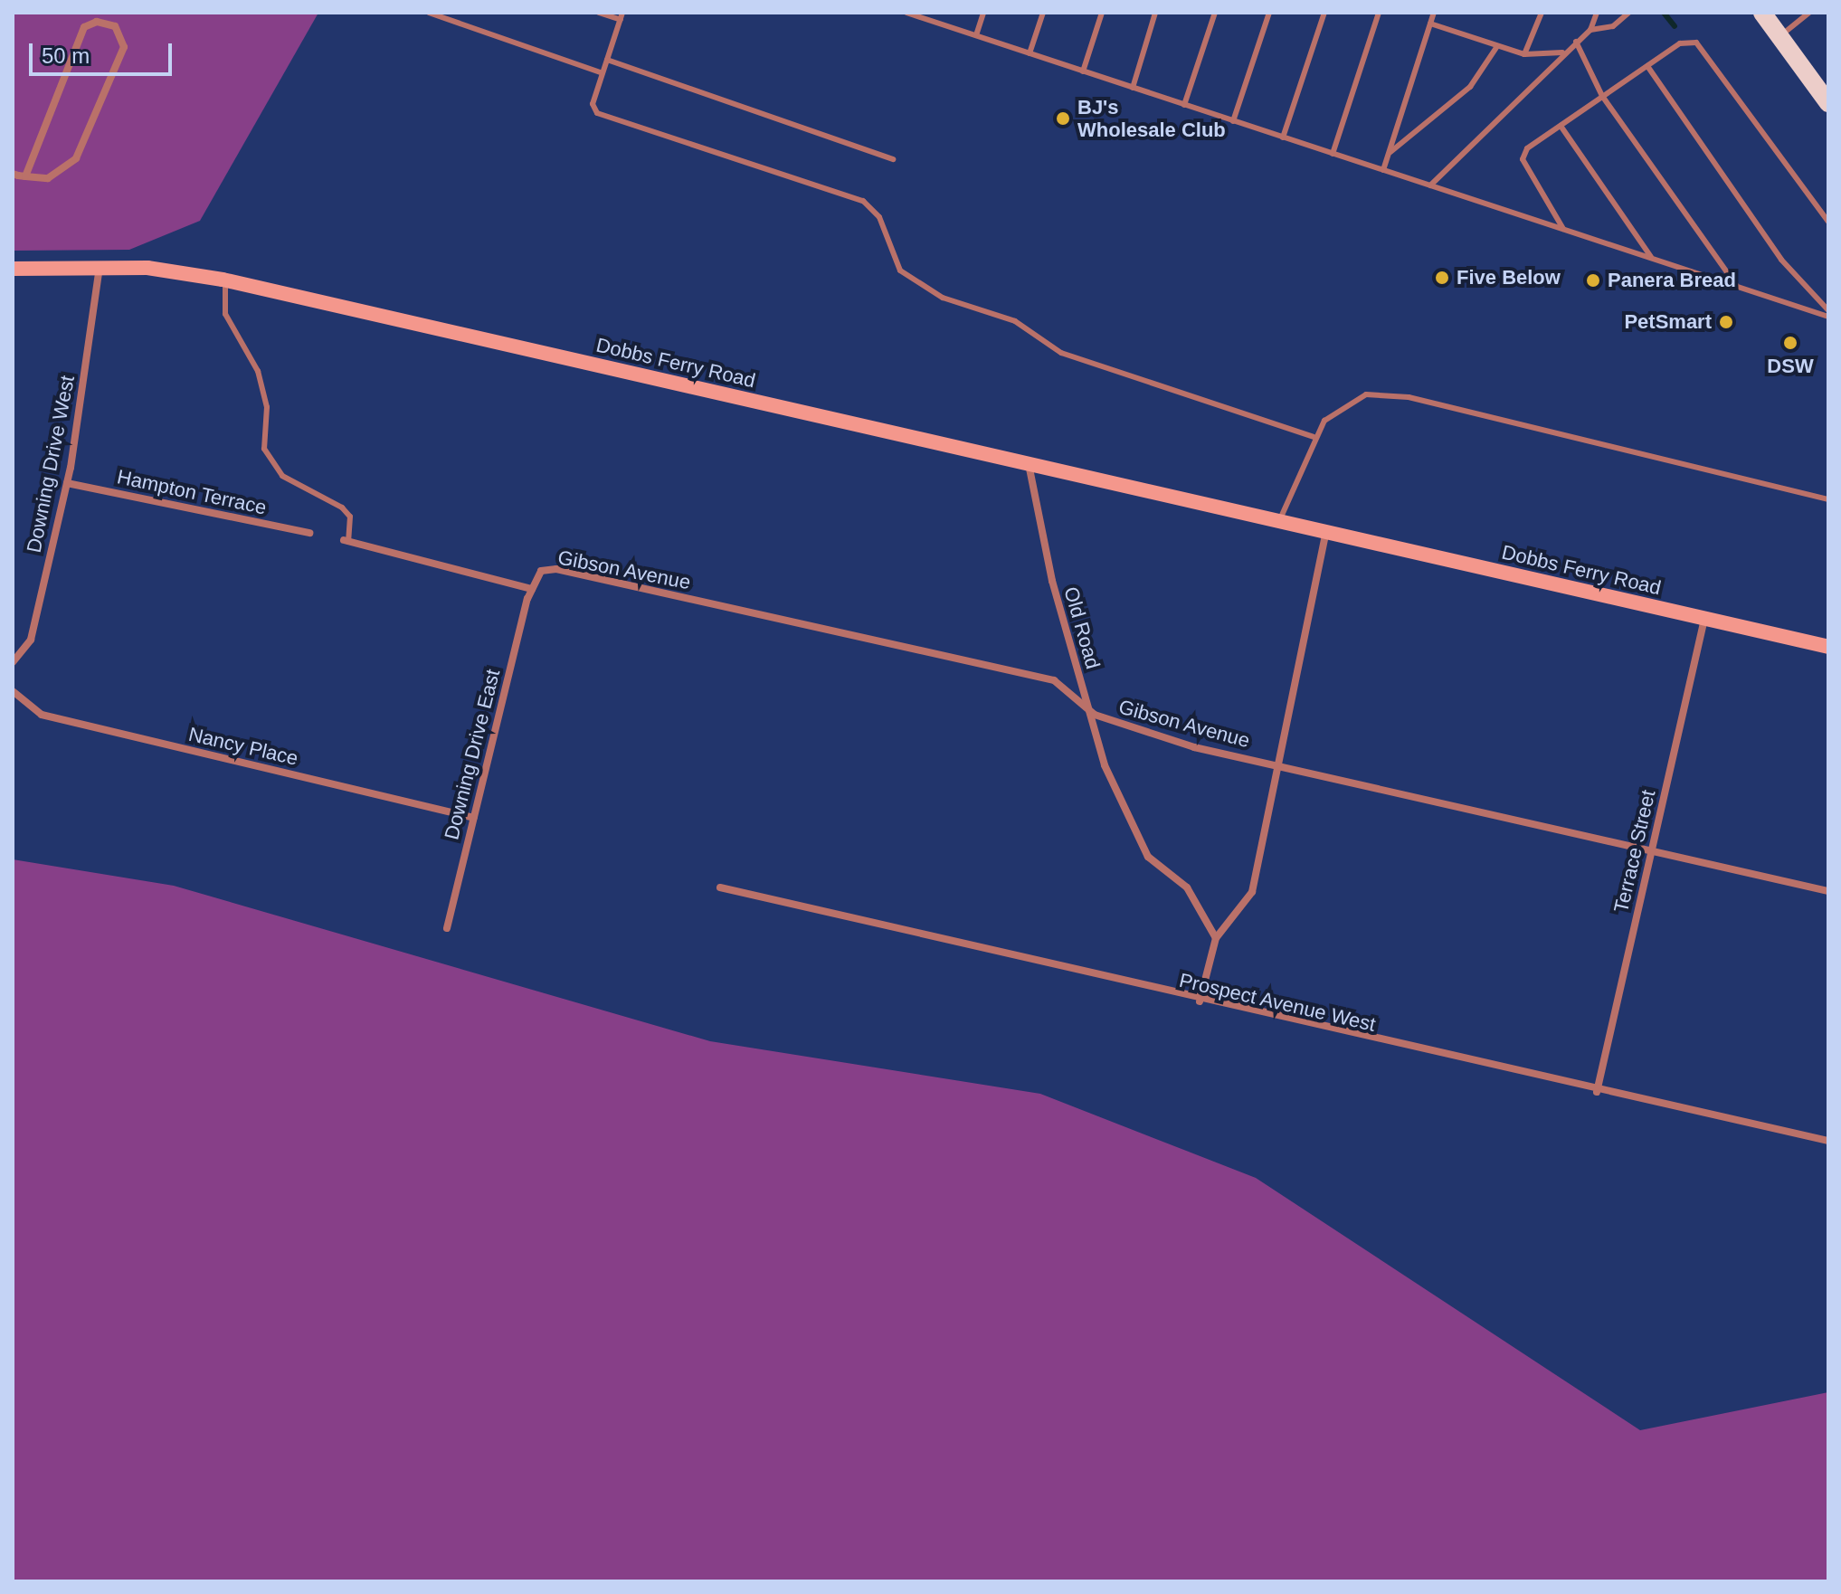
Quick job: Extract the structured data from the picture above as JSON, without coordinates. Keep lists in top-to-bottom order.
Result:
{
  "streets": {
    "main road": ["Dobbs Ferry Road"],
    "street": [
      "Downing Drive West",
      "Hampton Terrace",
      "Gibson Avenue",
      "Old Road",
      "Nancy Place",
      "Downing Drive East",
      "Terrace Street",
      "Prospect Avenue West"
    ]
  },
  "crossings": [
    ["Dobbs Ferry Road", "Downing Drive West"],
    ["Dobbs Ferry Road", "Old Road"],
    ["Dobbs Ferry Road", "Terrace Street"],
    ["Downing Drive West", "Hampton Terrace"],
    ["Gibson Avenue", "Old Road"],
    ["Gibson Avenue", "Downing Drive East"],
    ["Gibson Avenue", "Terrace Street"],
    ["Nancy Place", "Downing Drive East"],
    ["Terrace Street", "Prospect Avenue West"]
  ],
  "places": [
    "BJ's Wholesale Club",
    "Five Below",
    "Panera Bread",
    "PetSmart",
    "DSW"
  ],
  "scale_bar": "50 m"
}
